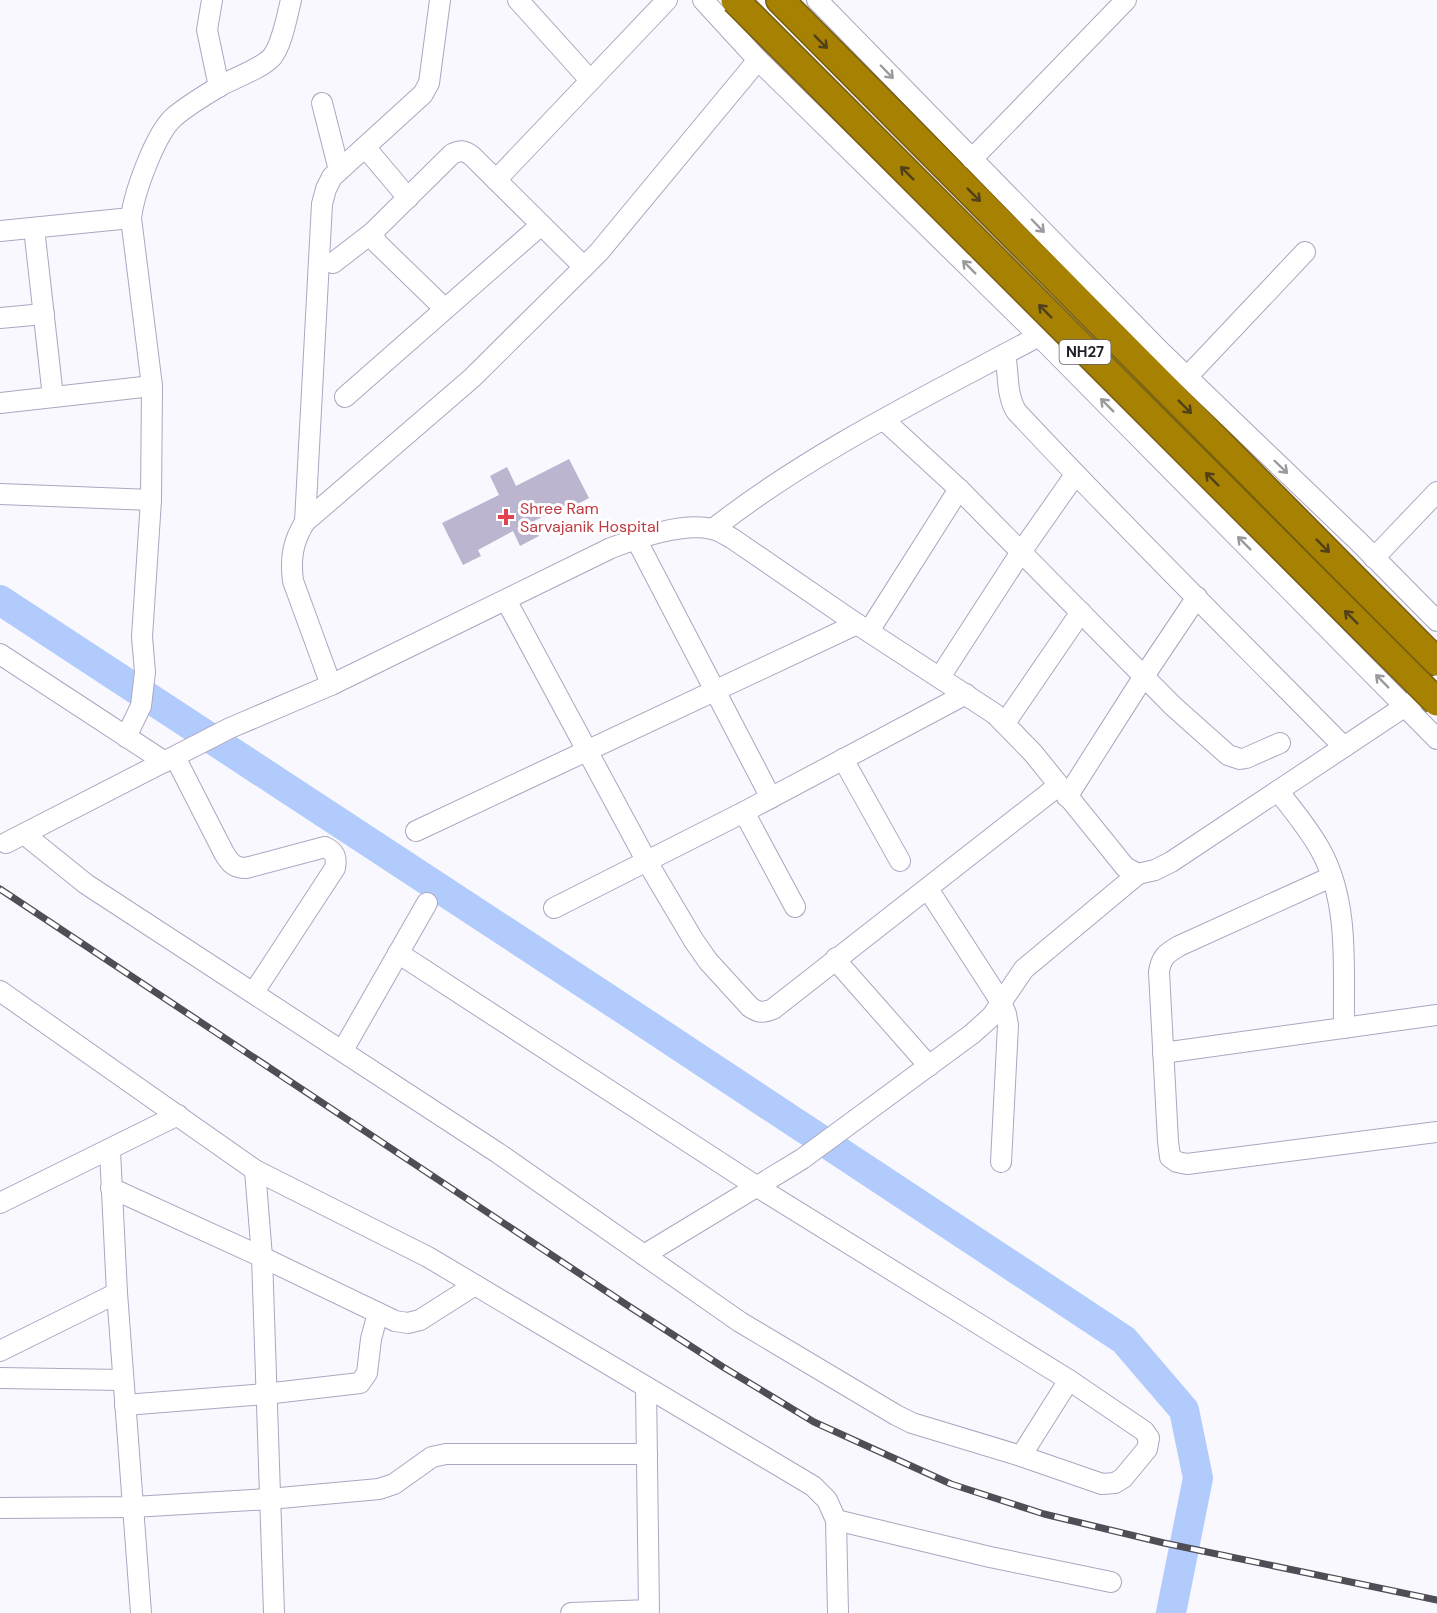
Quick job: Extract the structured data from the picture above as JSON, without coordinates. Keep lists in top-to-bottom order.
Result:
{
  "streets": {
    "highway": ["NH27"]
  },
  "places": {
    "health": ["Shree Ram Sarvajanik Hospital"]
  }
}
